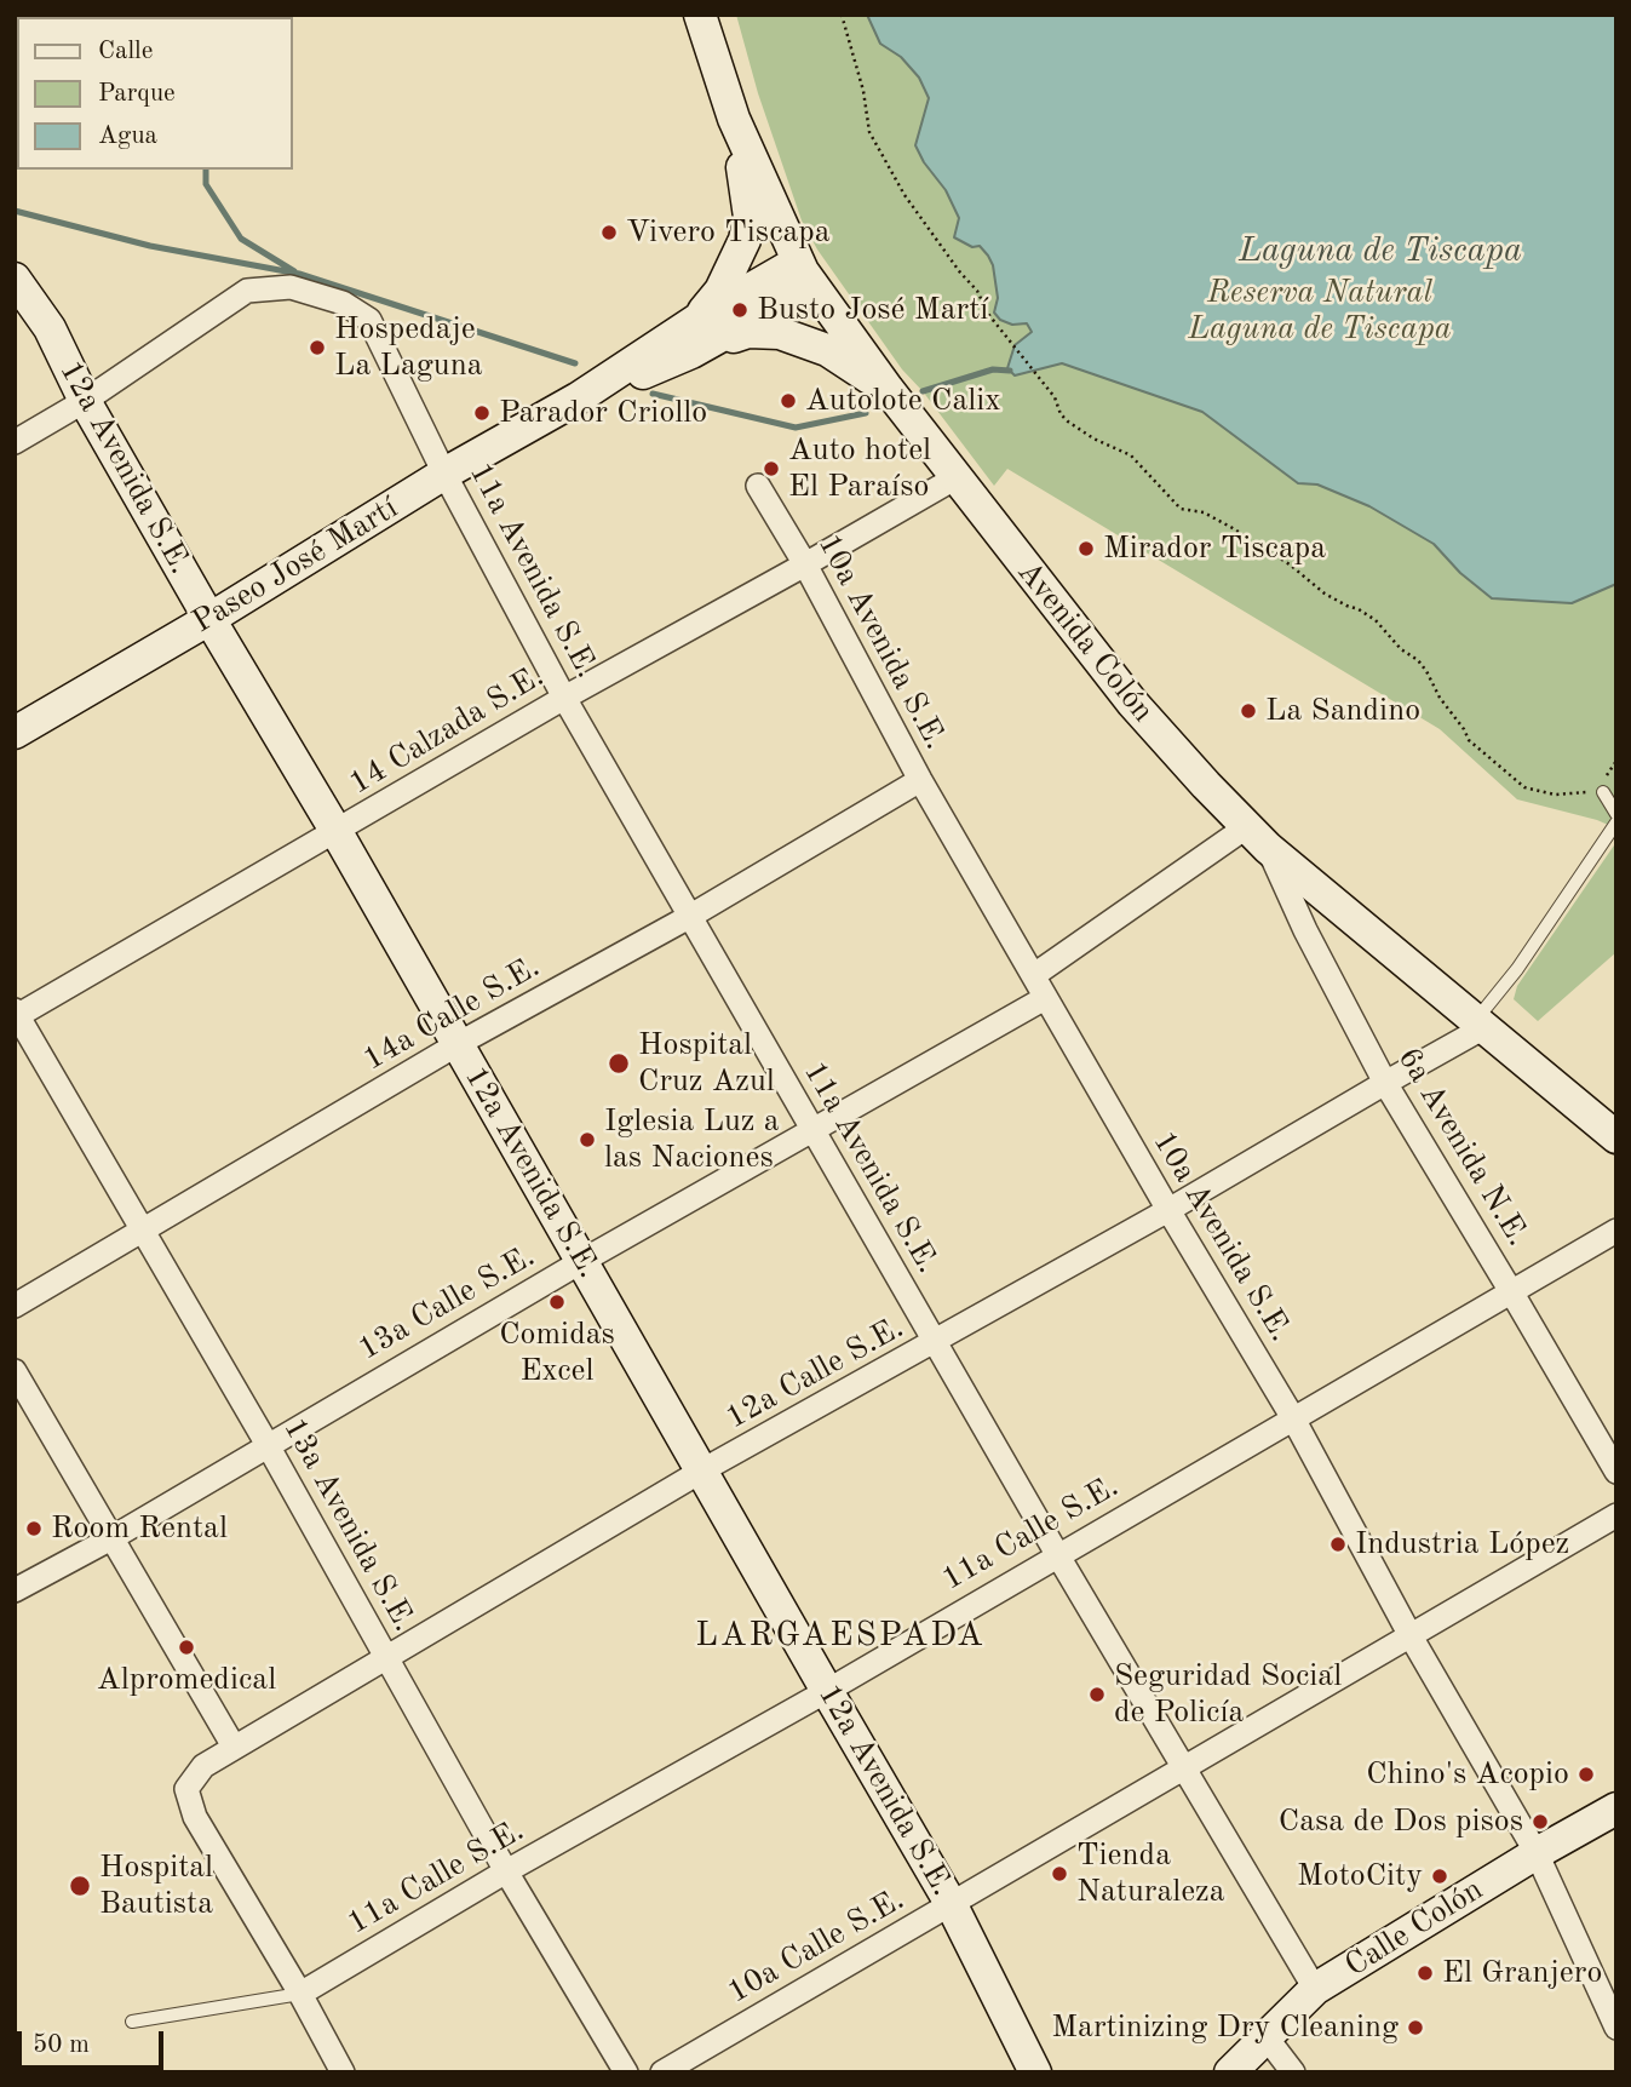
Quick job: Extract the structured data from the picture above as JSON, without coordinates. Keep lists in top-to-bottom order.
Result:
{
  "streets": {
    "main road": [
      "12a Avenida S.E.",
      "Paseo José Martí",
      "Avenida Colón",
      "Calle Colón"
    ],
    "street": [
      "11a Avenida S.E.",
      "10a Avenida S.E.",
      "14 Calzada S.E.",
      "14a Calle S.E.",
      "6a Avenida N.E.",
      "13a Calle S.E.",
      "12a Calle S.E.",
      "13a Avenida S.E.",
      "11a Calle S.E.",
      "10a Calle S.E."
    ]
  },
  "crossings": [
    ["12a Avenida S.E.", "Paseo José Martí"],
    ["12a Avenida S.E.", "11a Avenida S.E."],
    ["12a Avenida S.E.", "14 Calzada S.E."],
    ["12a Avenida S.E.", "14a Calle S.E."],
    ["12a Avenida S.E.", "13a Calle S.E."],
    ["12a Avenida S.E.", "12a Calle S.E."],
    ["12a Avenida S.E.", "11a Calle S.E."],
    ["12a Avenida S.E.", "10a Calle S.E."],
    ["Paseo José Martí", "11a Avenida S.E."],
    ["Paseo José Martí", "Avenida Colón"],
    ["11a Avenida S.E.", "14 Calzada S.E."],
    ["11a Avenida S.E.", "14a Calle S.E."],
    ["11a Avenida S.E.", "13a Calle S.E."],
    ["11a Avenida S.E.", "12a Calle S.E."],
    ["11a Avenida S.E.", "11a Calle S.E."],
    ["11a Avenida S.E.", "Calle Colón"],
    ["11a Avenida S.E.", "10a Calle S.E."],
    ["10a Avenida S.E.", "14 Calzada S.E."],
    ["10a Avenida S.E.", "14a Calle S.E."],
    ["10a Avenida S.E.", "13a Calle S.E."],
    ["10a Avenida S.E.", "12a Calle S.E."],
    ["10a Avenida S.E.", "11a Calle S.E."],
    ["10a Avenida S.E.", "Calle Colón"],
    ["10a Avenida S.E.", "10a Calle S.E."],
    ["Avenida Colón", "14 Calzada S.E."],
    ["Avenida Colón", "6a Avenida N.E."],
    ["Avenida Colón", "12a Calle S.E."],
    ["14 Calzada S.E.", "13a Avenida S.E."],
    ["14a Calle S.E.", "13a Avenida S.E."],
    ["6a Avenida N.E.", "12a Calle S.E."],
    ["6a Avenida N.E.", "11a Calle S.E."],
    ["13a Calle S.E.", "13a Avenida S.E."],
    ["12a Calle S.E.", "13a Avenida S.E."],
    ["12a Calle S.E.", "11a Calle S.E."],
    ["13a Avenida S.E.", "11a Calle S.E."]
  ],
  "districts": ["LARGAESPADA"],
  "water": ["Laguna de Tiscapa"],
  "parks": ["Reserva Natural Laguna de Tiscapa"],
  "places": [
    "Vivero Tiscapa",
    "Busto José Martí",
    "Hospedaje La Laguna",
    "Autolote Calix",
    "Parador Criollo",
    "Auto hotel El Paraíso",
    "Mirador Tiscapa",
    "La Sandino",
    "Hospital Cruz Azul",
    "Iglesia Luz a las Naciones",
    "Comidas Excel",
    "Room Rental",
    "Industria López",
    "Alpromedical",
    "Seguridad Social de Policía",
    "Chino's Acopio",
    "Casa de Dos pisos",
    "Tienda Naturaleza",
    "MotoCity",
    "Hospital Bautista",
    "El Granjero",
    "Martinizing Dry Cleaning"
  ],
  "legend": ["Calle", "Parque", "Agua"],
  "scale_bar": "50 m"
}
